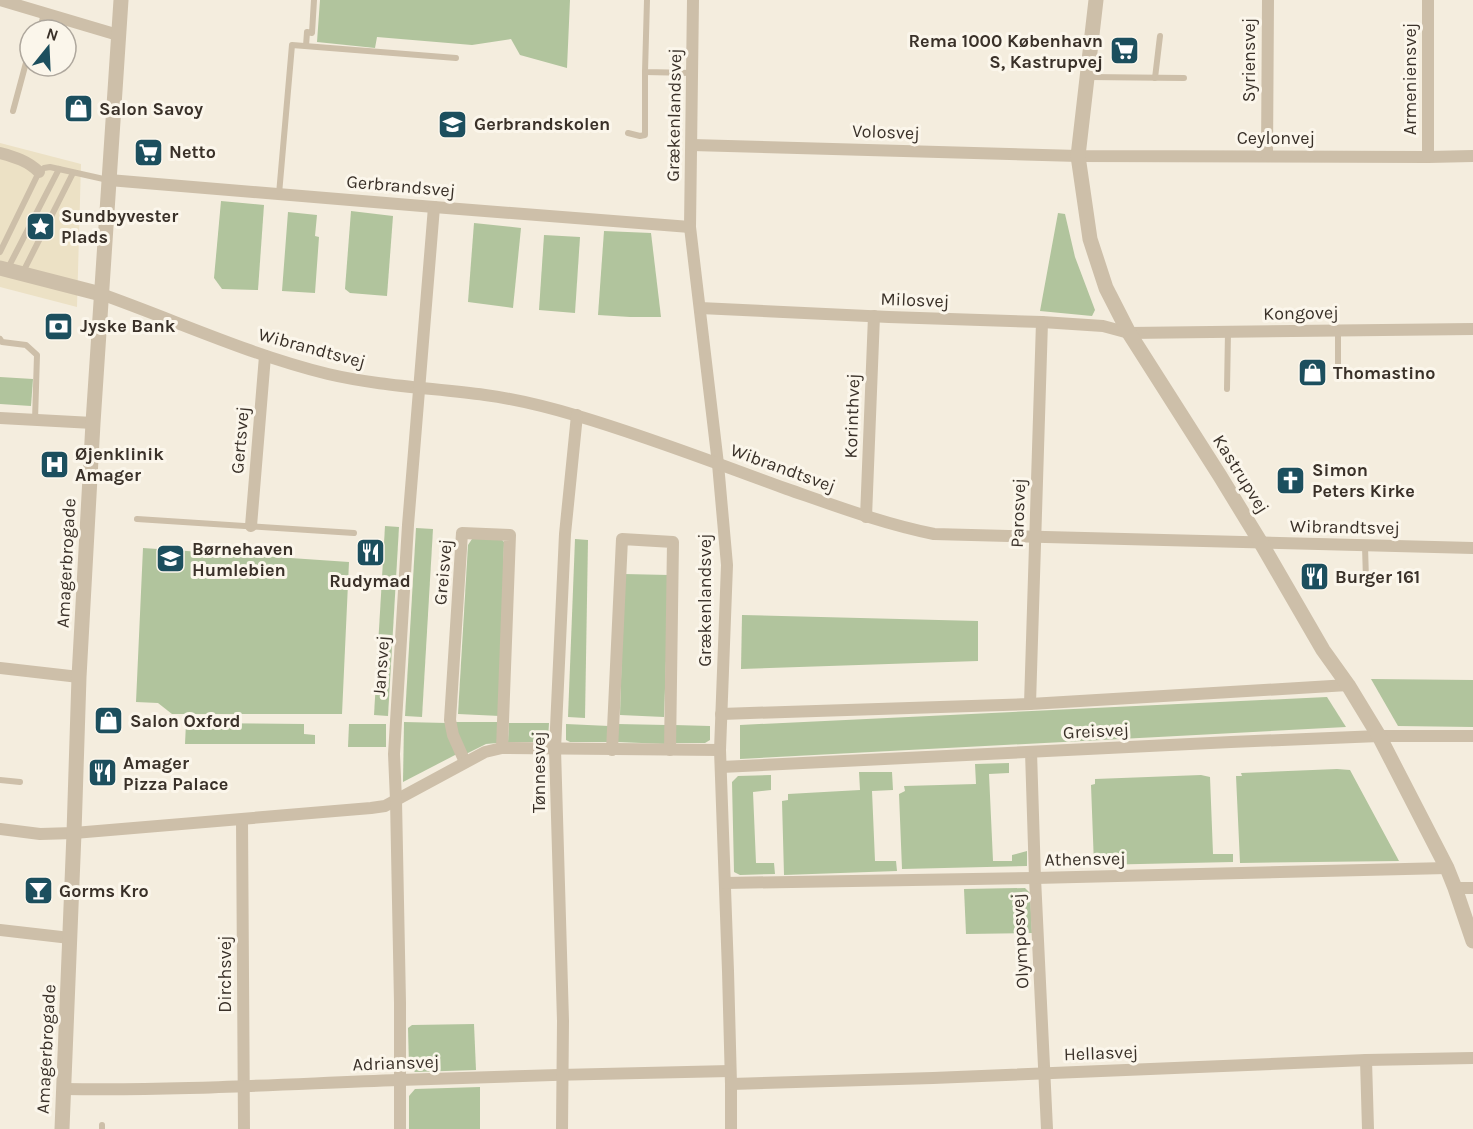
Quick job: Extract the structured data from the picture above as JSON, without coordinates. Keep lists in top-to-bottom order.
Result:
{
  "streets": {
    "street": [
      "Syriensvej",
      "Armeniensvej",
      "Grækenlandsvej",
      "Volosvej",
      "Ceylonvej",
      "Gerbrandsvej",
      "Milosvej",
      "Kongovej",
      "Wibrandtsvej",
      "Korinthvej",
      "Gertsvej",
      "Kastrupvej",
      "Parosvej",
      "Amagerbrogade",
      "Greisvej",
      "Jansvej",
      "Tønnesvej",
      "Athensvej",
      "Olymposvej",
      "Dirchsvej",
      "Hellasvej",
      "Adriansvej"
    ]
  },
  "crossings": [
    ["Syriensvej", "Ceylonvej"],
    ["Armeniensvej", "Ceylonvej"],
    ["Grækenlandsvej", "Volosvej"],
    ["Grækenlandsvej", "Gerbrandsvej"],
    ["Grækenlandsvej", "Milosvej"],
    ["Grækenlandsvej", "Wibrandtsvej"],
    ["Grækenlandsvej", "Greisvej"],
    ["Grækenlandsvej", "Athensvej"],
    ["Grækenlandsvej", "Hellasvej"],
    ["Grækenlandsvej", "Adriansvej"],
    ["Volosvej", "Ceylonvej"],
    ["Volosvej", "Kastrupvej"],
    ["Ceylonvej", "Kastrupvej"],
    ["Gerbrandsvej", "Amagerbrogade"],
    ["Gerbrandsvej", "Jansvej"],
    ["Milosvej", "Kongovej"],
    ["Milosvej", "Korinthvej"],
    ["Milosvej", "Kastrupvej"],
    ["Milosvej", "Parosvej"],
    ["Kongovej", "Kastrupvej"],
    ["Wibrandtsvej", "Korinthvej"],
    ["Wibrandtsvej", "Gertsvej"],
    ["Wibrandtsvej", "Kastrupvej"],
    ["Wibrandtsvej", "Parosvej"],
    ["Wibrandtsvej", "Amagerbrogade"],
    ["Wibrandtsvej", "Jansvej"],
    ["Wibrandtsvej", "Tønnesvej"],
    ["Kastrupvej", "Greisvej"],
    ["Kastrupvej", "Athensvej"],
    ["Parosvej", "Greisvej"],
    ["Amagerbrogade", "Adriansvej"],
    ["Greisvej", "Olymposvej"],
    ["Jansvej", "Adriansvej"],
    ["Tønnesvej", "Adriansvej"],
    ["Athensvej", "Olymposvej"],
    ["Olymposvej", "Hellasvej"],
    ["Dirchsvej", "Adriansvej"]
  ],
  "places": {
    "supermarket": ["Rema 1000 København S, Kastrupvej", "Netto"],
    "shop": ["Salon Savoy", "Thomastino", "Salon Oxford"],
    "school or university": ["Gerbrandskolen", "Børnehaven Humlebien"],
    "place": ["Sundbyvester Plads"],
    "bank": ["Jyske Bank"],
    "hospital": ["Øjenklinik Amager"],
    "church": ["Simon Peters Kirke"],
    "restaurant": ["Rudymad", "Burger 161", "Amager Pizza Palace"],
    "bar": ["Gorms Kro"]
  },
  "north": "top"
}
